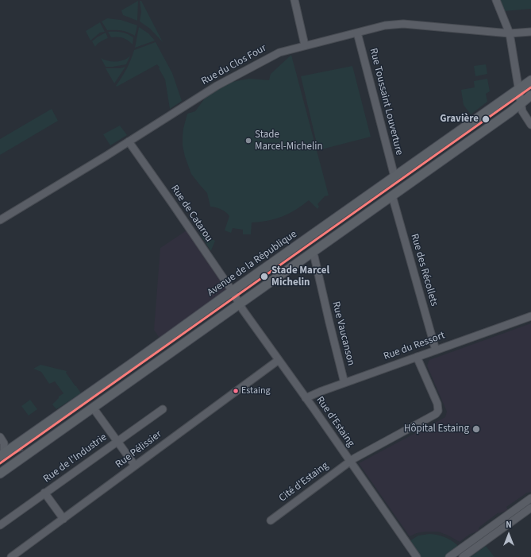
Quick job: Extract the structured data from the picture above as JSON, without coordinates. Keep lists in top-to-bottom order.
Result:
{
  "streets": {
    "main road": ["Avenue de la République"],
    "street": [
      "Rue du Clos Four",
      "Rue Toussaint Louverture",
      "Rue de Catarou",
      "Rue des Récollets",
      "Rue Vaucanson",
      "Rue du Ressort",
      "Rue d'Estaing",
      "Rue Pélissier",
      "Rue de l'Industrie",
      "Cité d'Estaing"
    ]
  },
  "crossings": [
    ["Rue du Clos Four", "Rue Toussaint Louverture"],
    ["Rue du Clos Four", "Rue de Catarou"],
    ["Rue Toussaint Louverture", "Avenue de la République"],
    ["Rue de Catarou", "Avenue de la République"],
    ["Rue de Catarou", "Rue d'Estaing"],
    ["Avenue de la République", "Rue des Récollets"],
    ["Avenue de la République", "Rue Vaucanson"],
    ["Avenue de la République", "Rue d'Estaing"],
    ["Rue des Récollets", "Rue du Ressort"],
    ["Rue Vaucanson", "Rue du Ressort"],
    ["Rue du Ressort", "Rue d'Estaing"],
    ["Rue du Ressort", "Cité d'Estaing"],
    ["Rue d'Estaing", "Rue Pélissier"],
    ["Rue d'Estaing", "Cité d'Estaing"]
  ],
  "places": [
    "Gravière",
    "Stade Marcel-Michelin",
    "Stade Marcel Michelin",
    "Estaing",
    "Hôpital Estaing"
  ],
  "north": "top"
}
